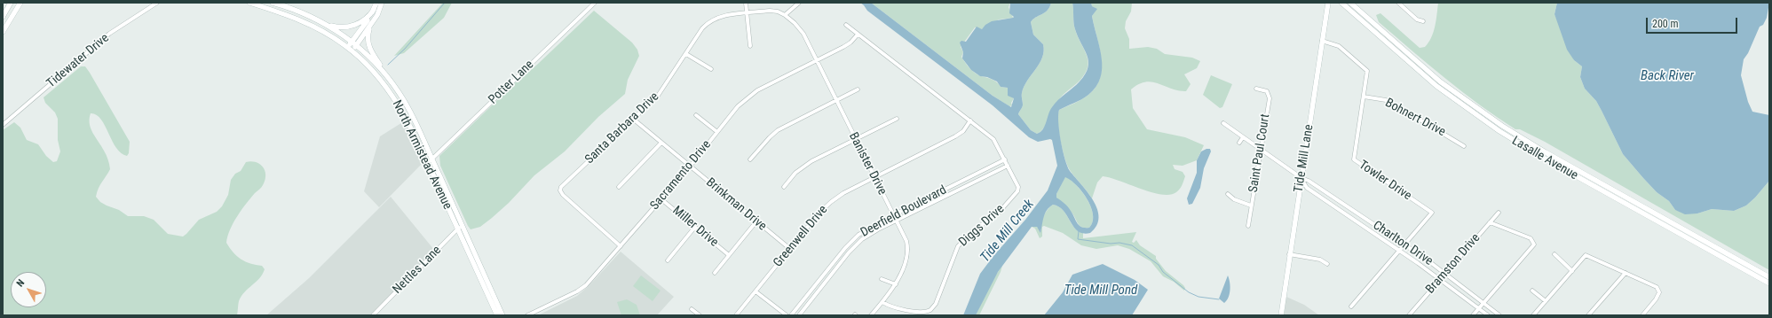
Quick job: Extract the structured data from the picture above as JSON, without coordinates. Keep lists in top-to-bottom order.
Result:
{
  "streets": {
    "main road": ["North Armistead Avenue", "Tide Mill Lane", "Lasalle Avenue"],
    "street": [
      "Tidewater Drive",
      "Potter Lane",
      "Bohnert Drive",
      "Santa Barbara Drive",
      "Saint Paul Court",
      "Banister Drive",
      "Sacramento Drive",
      "Towler Drive",
      "Brinkman Drive",
      "Deerfield Boulevard",
      "Diggs Drive",
      "Miller Drive",
      "Greenwell Drive",
      "Charlton Drive",
      "Bramston Drive",
      "Nettles Lane"
    ]
  },
  "crossings": [
    ["Potter Lane", "North Armistead Avenue"],
    ["Bohnert Drive", "Towler Drive"],
    ["Santa Barbara Drive", "Banister Drive"],
    ["Santa Barbara Drive", "Sacramento Drive"],
    ["Santa Barbara Drive", "Brinkman Drive"],
    ["Saint Paul Court", "Charlton Drive"],
    ["North Armistead Avenue", "Nettles Lane"],
    ["Tide Mill Lane", "Towler Drive"],
    ["Tide Mill Lane", "Charlton Drive"],
    ["Banister Drive", "Sacramento Drive"],
    ["Banister Drive", "Deerfield Boulevard"],
    ["Banister Drive", "Diggs Drive"],
    ["Banister Drive", "Greenwell Drive"],
    ["Sacramento Drive", "Brinkman Drive"],
    ["Sacramento Drive", "Diggs Drive"],
    ["Sacramento Drive", "Miller Drive"],
    ["Towler Drive", "Charlton Drive"],
    ["Brinkman Drive", "Greenwell Drive"],
    ["Deerfield Boulevard", "Diggs Drive"],
    ["Diggs Drive", "Greenwell Drive"],
    ["Charlton Drive", "Bramston Drive"]
  ],
  "water": ["Back River", "Tide Mill Creek", "Tide Mill Pond"],
  "scale_bar": "200 m",
  "north": "top left"
}
